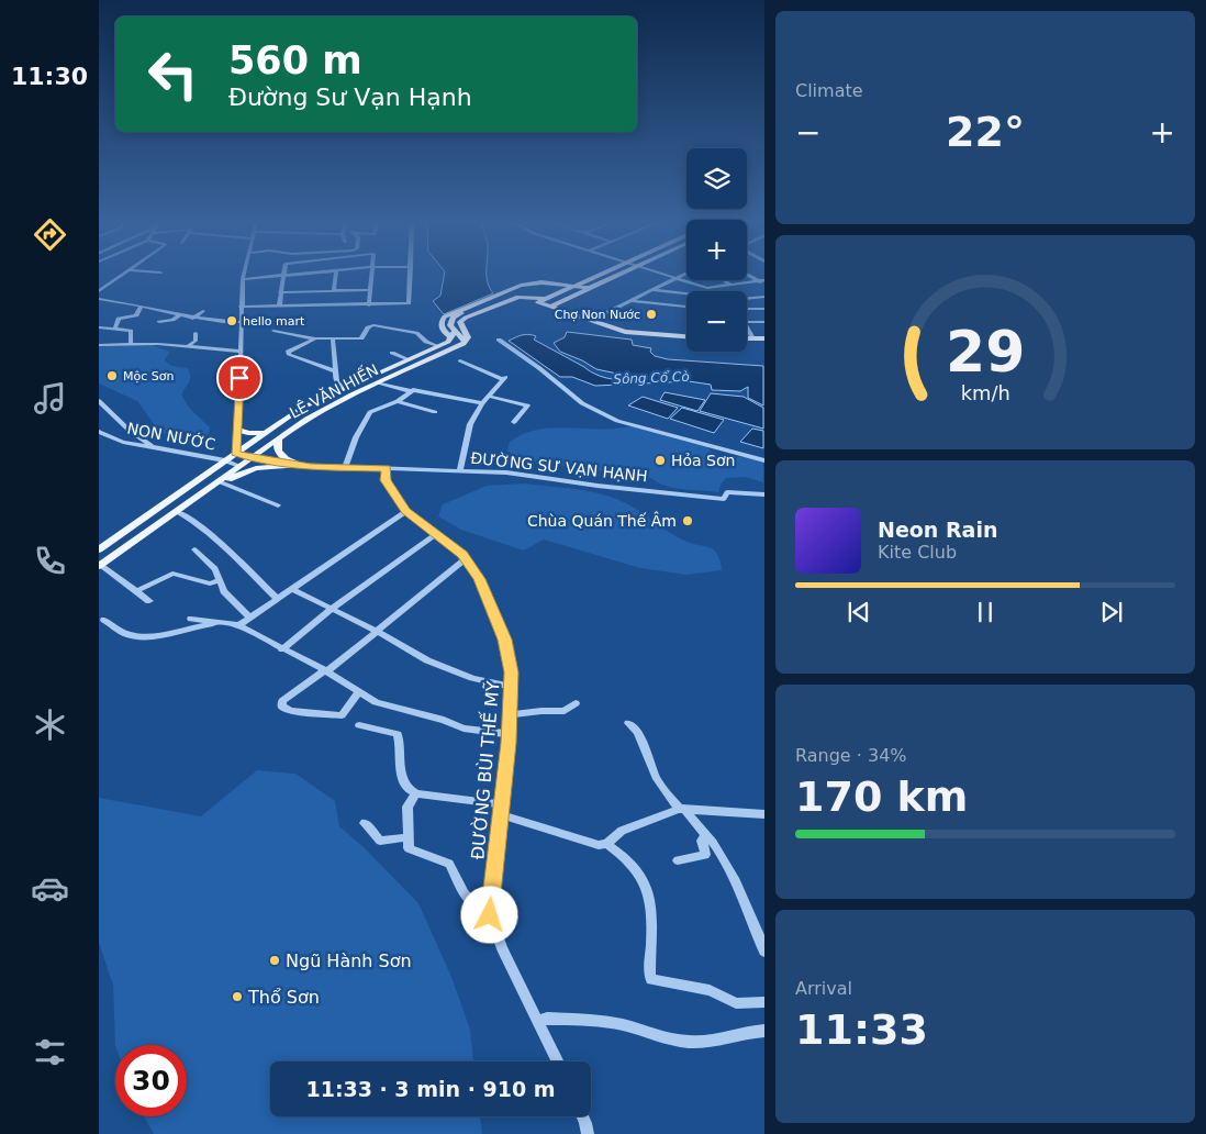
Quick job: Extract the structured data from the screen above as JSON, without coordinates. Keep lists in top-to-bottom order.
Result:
{
  "streets": {
    "main road": ["LÊ VĂN HIẾN"],
    "street": ["NON NƯỚC", "ĐƯỜNG SƯ VẠN HẠNH", "ĐƯỜNG BÙI THẾ MỸ"]
  },
  "crossings": [
    ["LÊ VĂN HIẾN", "NON NƯỚC"],
    ["LÊ VĂN HIẾN", "ĐƯỜNG SƯ VẠN HẠNH"],
    ["ĐƯỜNG SƯ VẠN HẠNH", "ĐƯỜNG BÙI THẾ MỸ"]
  ],
  "water": ["Sông Cổ Cò"],
  "places": [
    "Chợ Non Nước",
    "hello mart",
    "Mộc Sơn",
    "Hỏa Sơn",
    "Chùa Quán Thế Âm",
    "Ngũ Hành Sơn",
    "Thổ Sơn"
  ],
  "page": {
    "tabs": "11:30",
    "tile": [
      "Climate",
      ["Range · 34%", "170 km"],
      ["Arrival", "11:33"]
    ],
    "turn": ["560 m", "Đường Sư Vạn Hạnh"],
    "heat": ["−", "22°", "+"],
    "map_buttons": ["+", "−"],
    "song": ["Neon Rain", "Kite Club"],
    "limit": "30",
    "trip": "11:33 · 3 min · 910 m",
    "gauge": ["29", "km/h"]
  }
}
